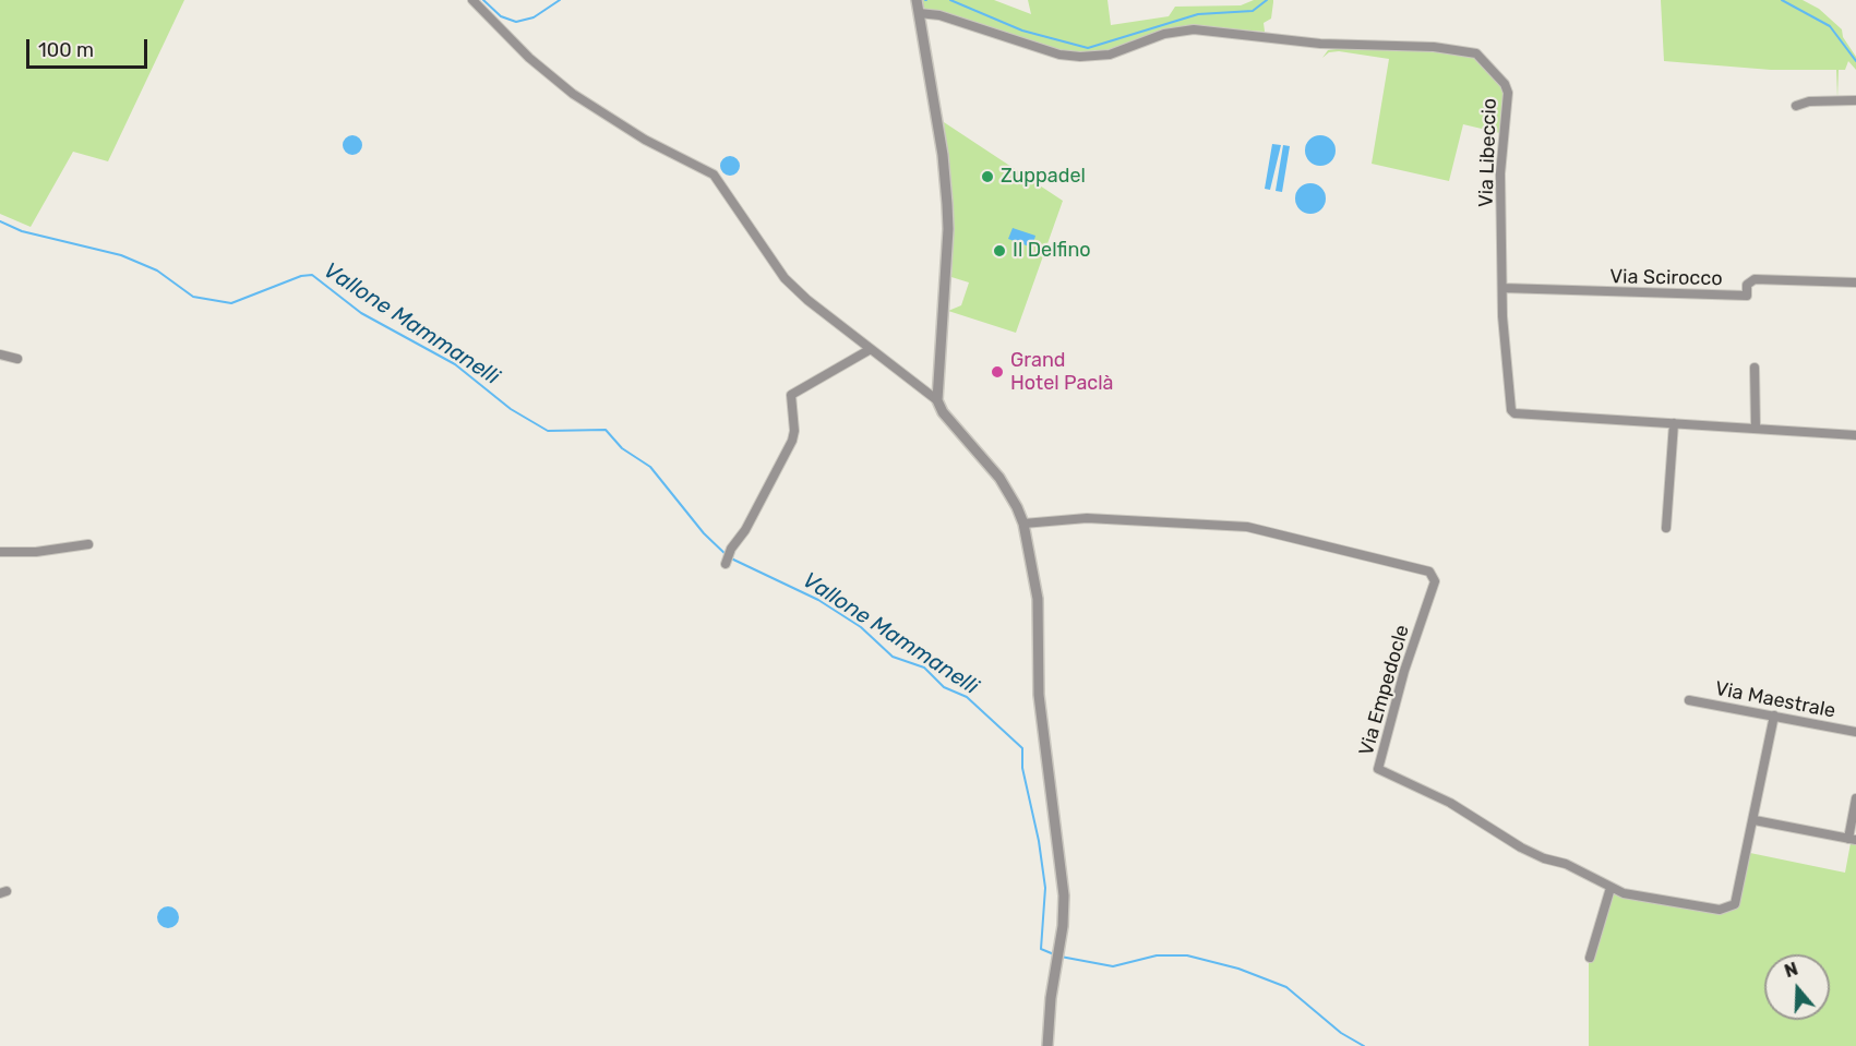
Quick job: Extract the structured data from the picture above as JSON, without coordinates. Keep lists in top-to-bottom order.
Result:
{
  "streets": {
    "street": [
      "Via Libeccio",
      "Via Scirocco",
      "Via Empedocle",
      "Via Maestrale"
    ]
  },
  "crossings": [
    ["Via Libeccio", "Via Scirocco"],
    ["Via Empedocle", "Via Maestrale"]
  ],
  "water": ["Vallone Mammanelli"],
  "places": ["Zuppadel", "Il Delfino", "Grand Hotel Paclà"],
  "scale_bar": "100 m",
  "north": "top"
}
